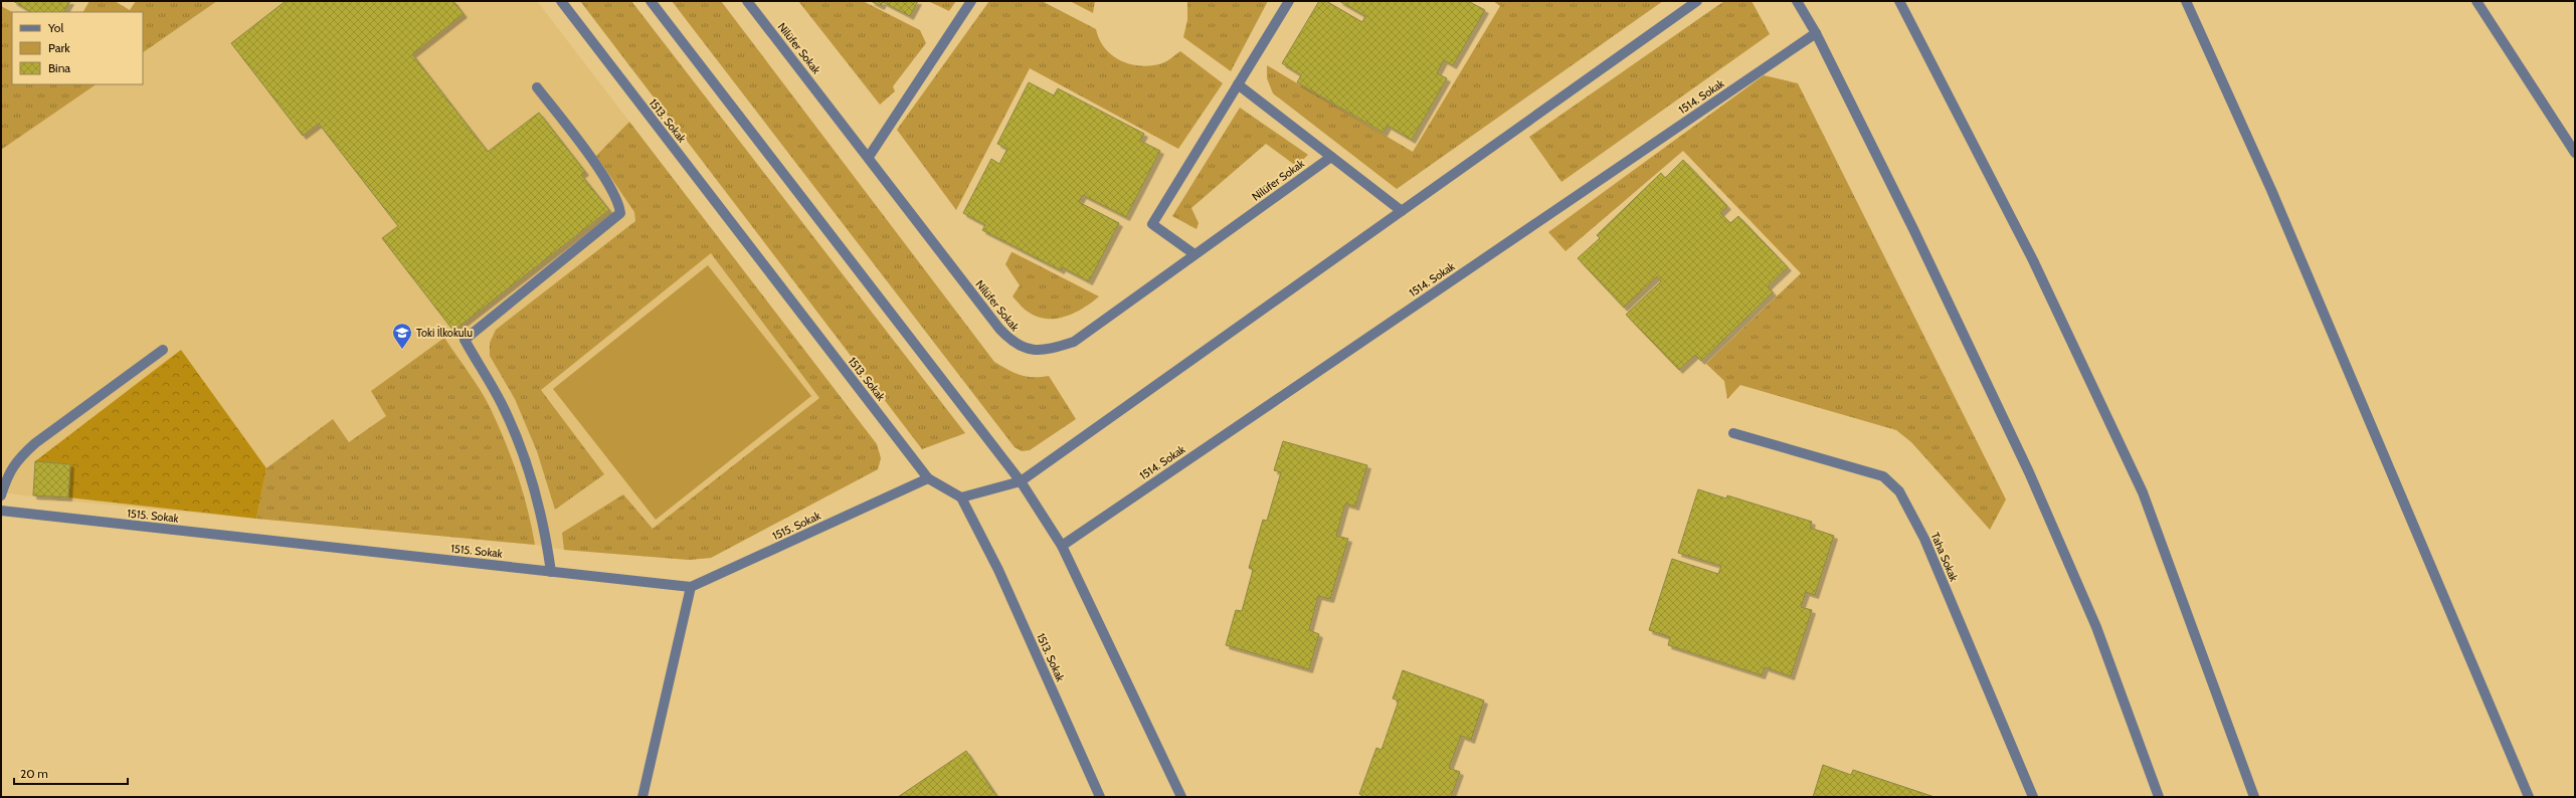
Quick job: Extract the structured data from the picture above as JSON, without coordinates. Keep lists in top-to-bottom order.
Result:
{
  "streets": {
    "street": [
      "Nilüfer Sokak",
      "1514. Sokak",
      "1513. Sokak",
      "1515. Sokak",
      "Taha Sokak"
    ]
  },
  "crossings": [
    ["1513. Sokak", "1515. Sokak"]
  ],
  "places": {
    "school or university": ["Toki İlkokulu"]
  },
  "legend": ["Yol", "Park", "Bina"],
  "scale_bar": "20 m"
}
